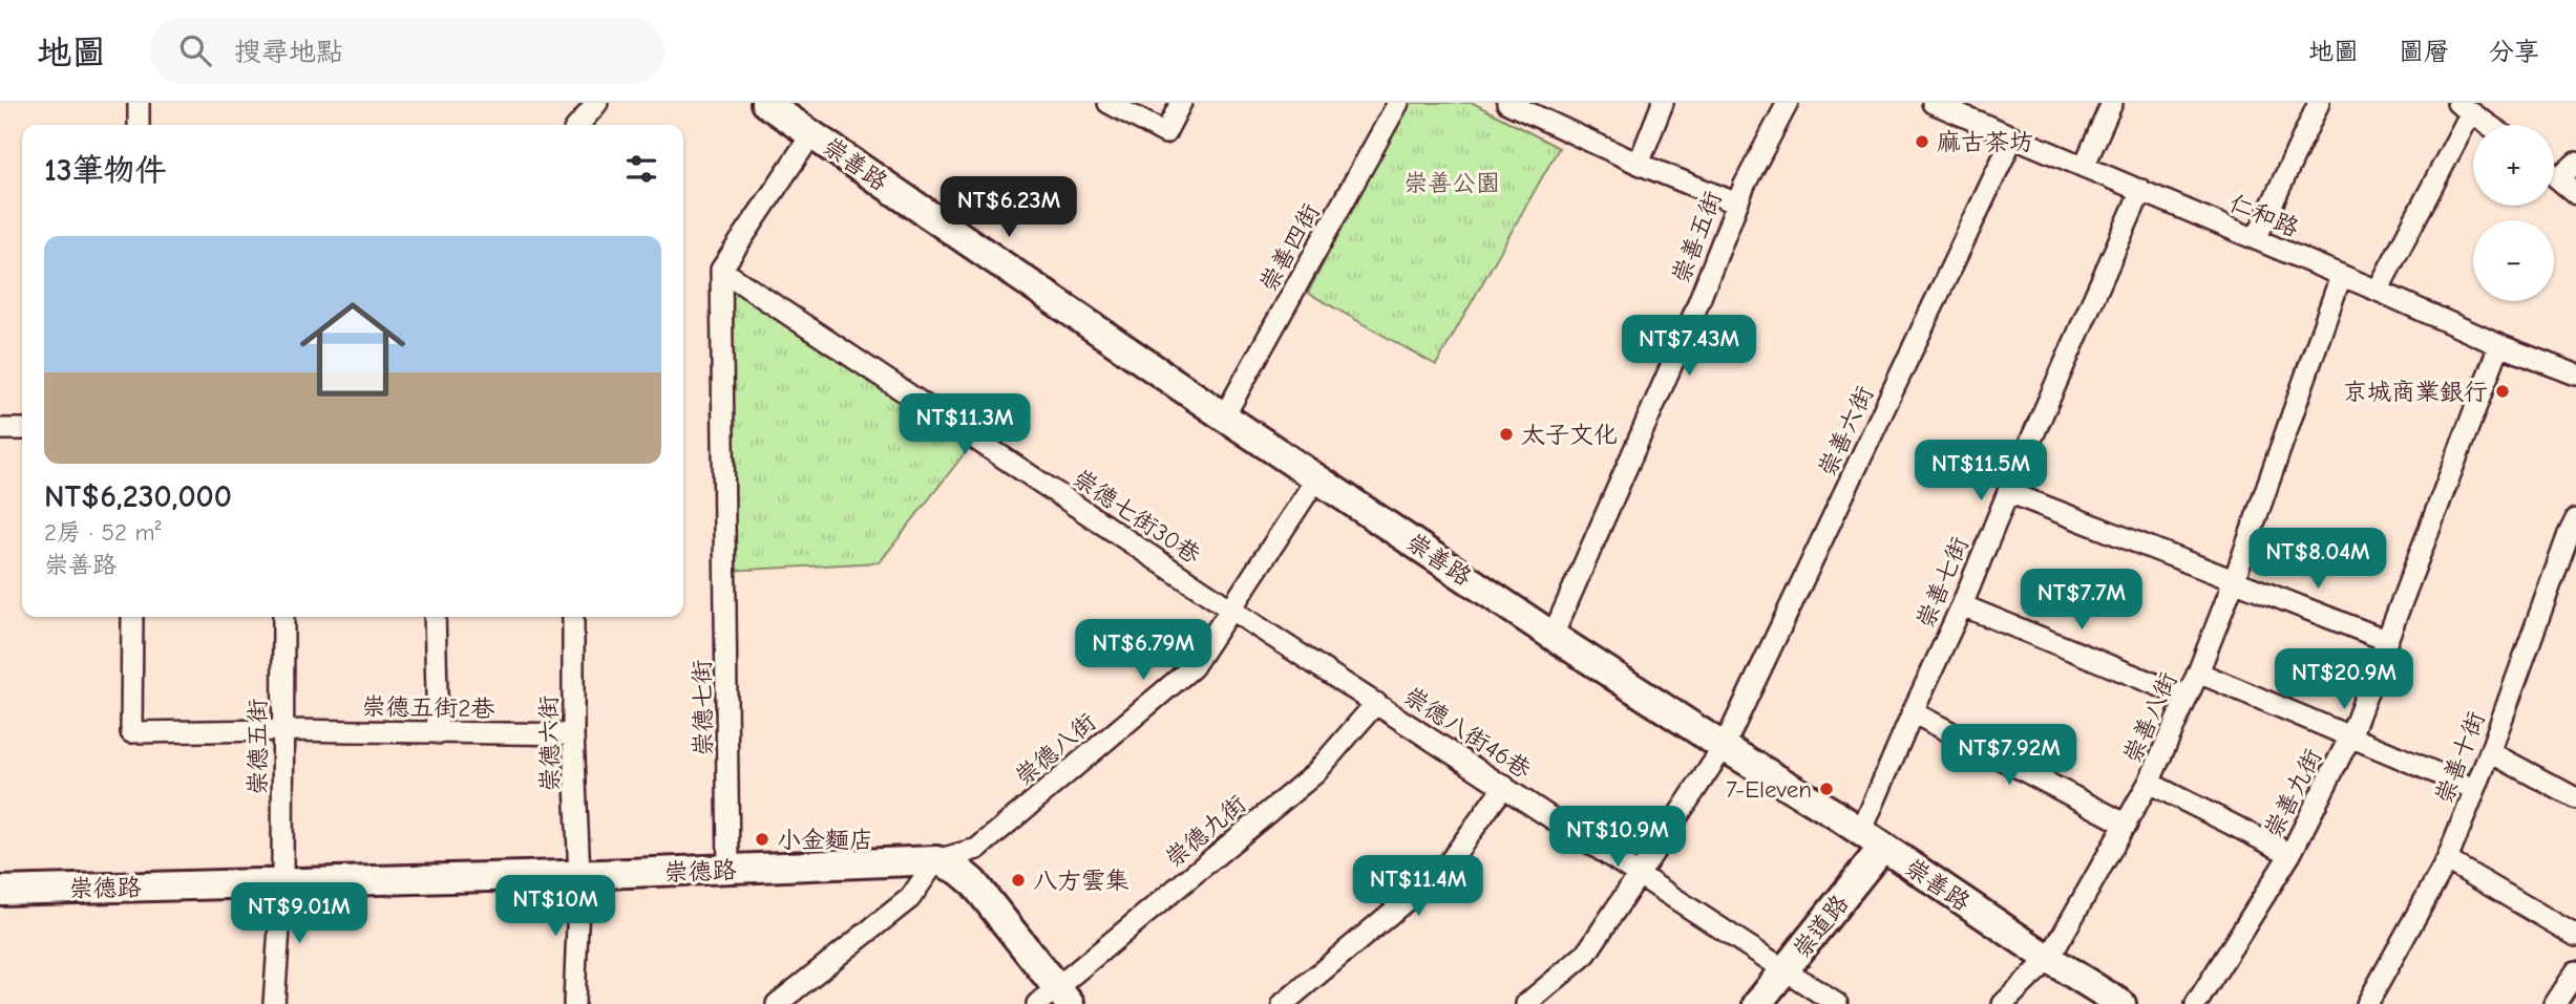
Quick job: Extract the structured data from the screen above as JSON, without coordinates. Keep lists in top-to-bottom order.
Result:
{
  "streets": {
    "street": [
      "崇善路",
      "仁和路",
      "崇善五街",
      "崇善四街",
      "崇善六街",
      "崇德七街30巷",
      "崇善七街",
      "崇德五街2巷",
      "崇德七街",
      "崇善八街",
      "崇德八街46巷",
      "崇德六街",
      "崇德五街",
      "崇德八街",
      "崇善十街",
      "崇善九街",
      "崇德九街",
      "崇德路",
      "崇道路"
    ]
  },
  "crossings": [
    ["崇善路", "崇善五街"],
    ["崇善路", "崇善四街"],
    ["崇善路", "崇善六街"],
    ["崇善路", "崇善七街"],
    ["崇善路", "崇善八街"],
    ["崇善路", "崇德八街"],
    ["崇善路", "崇道路"],
    ["仁和路", "崇善六街"],
    ["仁和路", "崇善七街"],
    ["仁和路", "崇善八街"],
    ["仁和路", "崇善九街"],
    ["崇善六街", "崇德八街46巷"],
    ["崇德七街30巷", "崇德七街"],
    ["崇德七街30巷", "崇德八街46巷"],
    ["崇德七街30巷", "崇德八街"],
    ["崇善七街", "崇道路"],
    ["崇德五街2巷", "崇德六街"],
    ["崇德五街2巷", "崇德五街"],
    ["崇德七街", "崇德路"],
    ["崇德八街46巷", "崇德八街"],
    ["崇德八街46巷", "崇德九街"],
    ["崇德八街46巷", "崇道路"],
    ["崇德六街", "崇德路"],
    ["崇德五街", "崇德路"],
    ["崇德八街", "崇德路"]
  ],
  "parks": ["崇善公園"],
  "places": [
    "麻古茶坊",
    "京城商業銀行",
    "太子文化",
    "7-Eleven",
    "小金麵店",
    "八方雲集"
  ],
  "page": {
    "header": "地圖",
    "search": "搜尋地點",
    "nav": ["地圖", "圖層", "分享"],
    "map_buttons": ["+", "−"],
    "heading": "13筆物件",
    "price": [
      "NT$6.23M",
      "NT$7.43M",
      "NT$11.3M",
      "NT$11.5M",
      "NT$8.04M",
      "NT$7.7M",
      "NT$6.79M",
      "NT$20.9M",
      "NT$7.92M",
      "NT$10.9M",
      "NT$11.4M",
      "NT$10M",
      "NT$9.01M"
    ],
    "list": [
      {
        "name": "NT$6,230,000",
        "note": "2房 · 52 m² · 崇善路"
      }
    ]
  }
}
